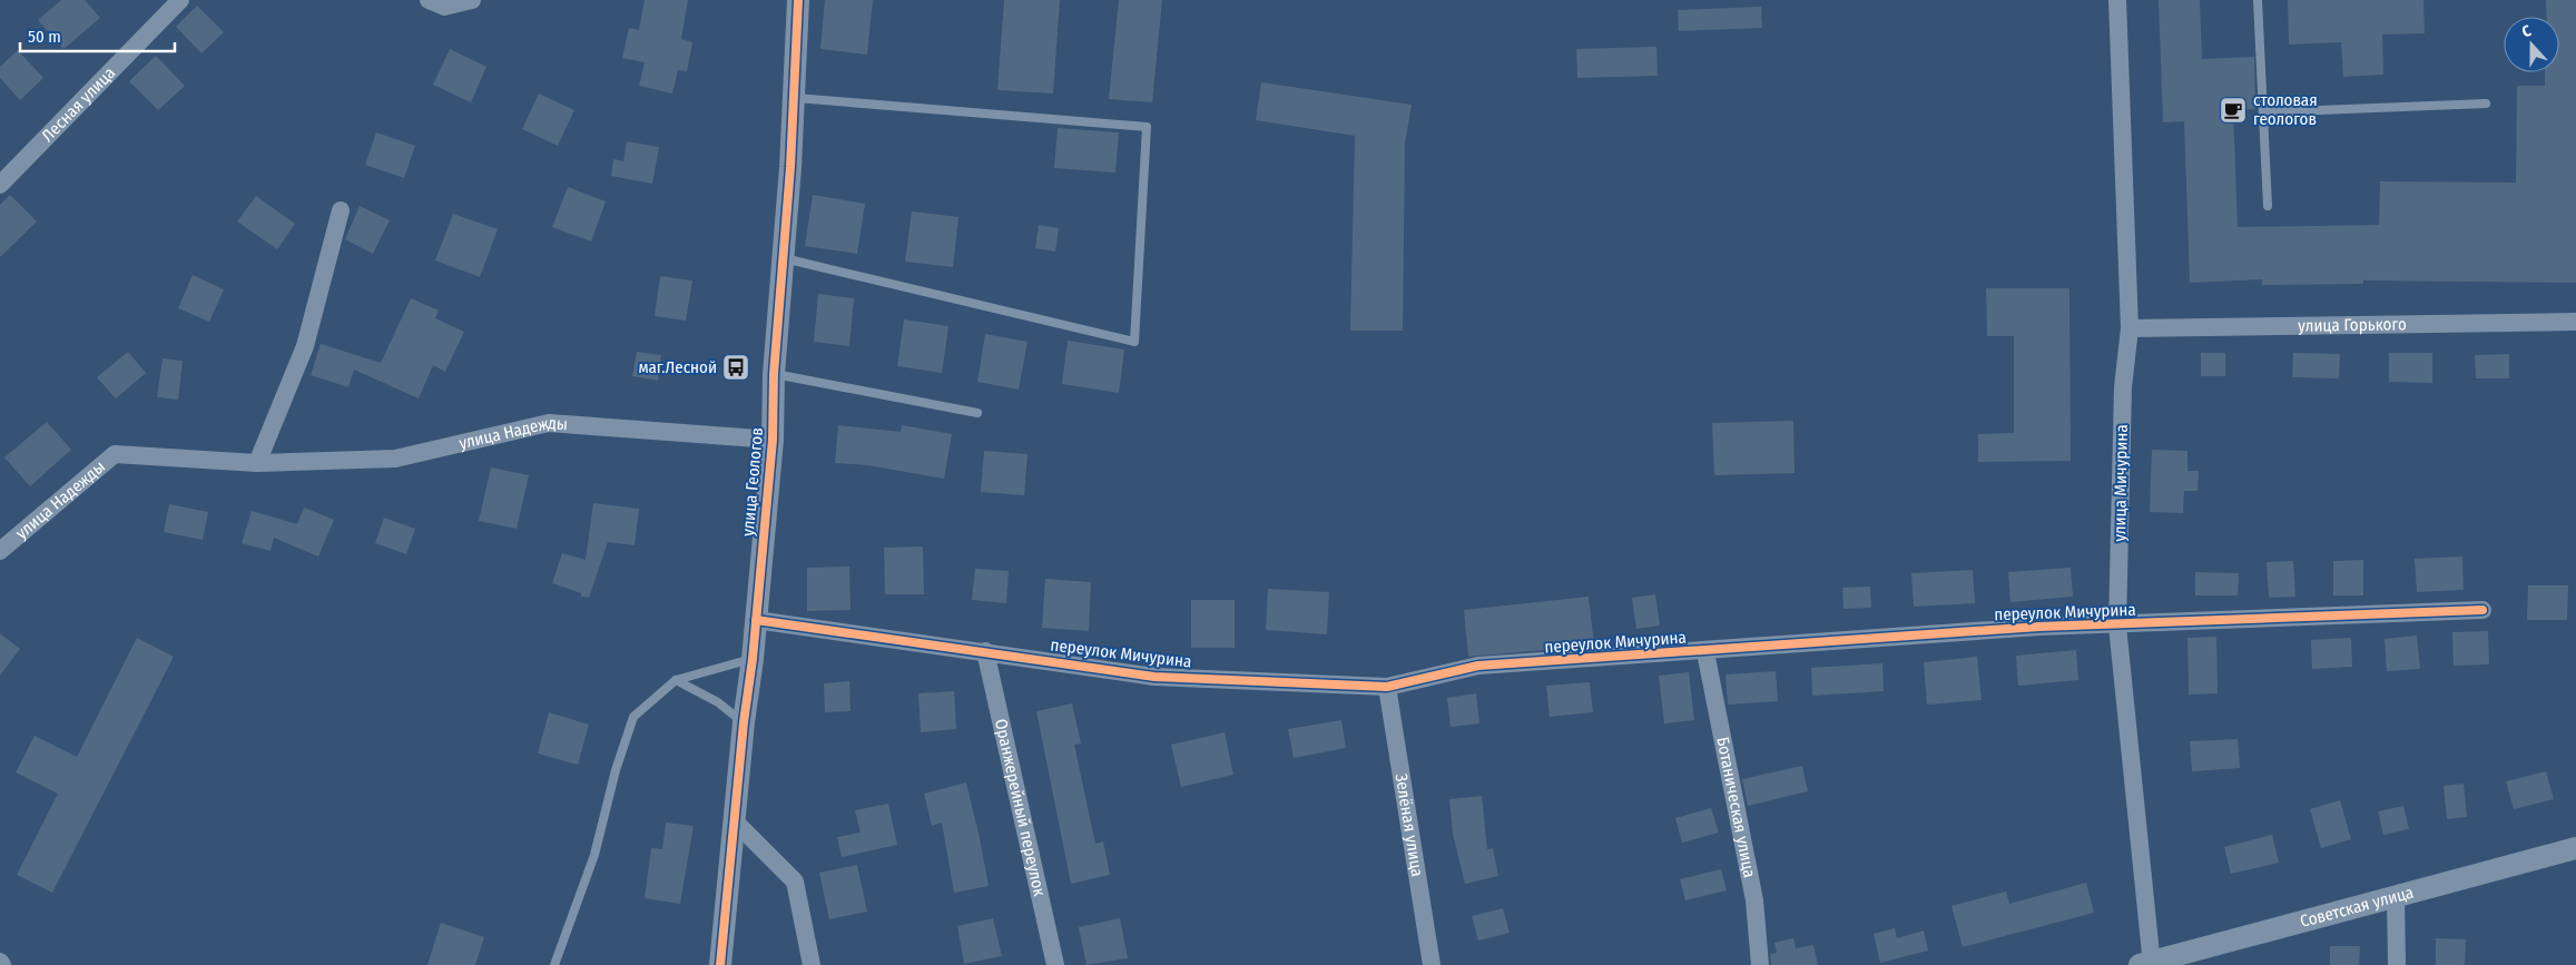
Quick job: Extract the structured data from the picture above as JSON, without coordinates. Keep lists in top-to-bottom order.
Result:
{
  "streets": {
    "street": [
      "Лесная улица",
      "улица Горького",
      "улица Надежды",
      "улица Геологов",
      "улица Мичурина",
      "переулок Мичурина",
      "Оранжерейный переулок",
      "Ботаническая улица",
      "Зелёная улица",
      "Советская улица"
    ]
  },
  "crossings": [
    ["улица Горького", "улица Мичурина"],
    ["улица Надежды", "улица Геологов"],
    ["улица Геологов", "переулок Мичурина"],
    ["улица Мичурина", "переулок Мичурина"],
    ["улица Мичурина", "Советская улица"],
    ["переулок Мичурина", "Оранжерейный переулок"],
    ["переулок Мичурина", "Ботаническая улица"],
    ["переулок Мичурина", "Зелёная улица"]
  ],
  "places": {
    "cafe": ["столовая геологов"],
    "bus stop": ["маг.Лесной"]
  },
  "scale_bar": "50 m",
  "north": "top"
}
